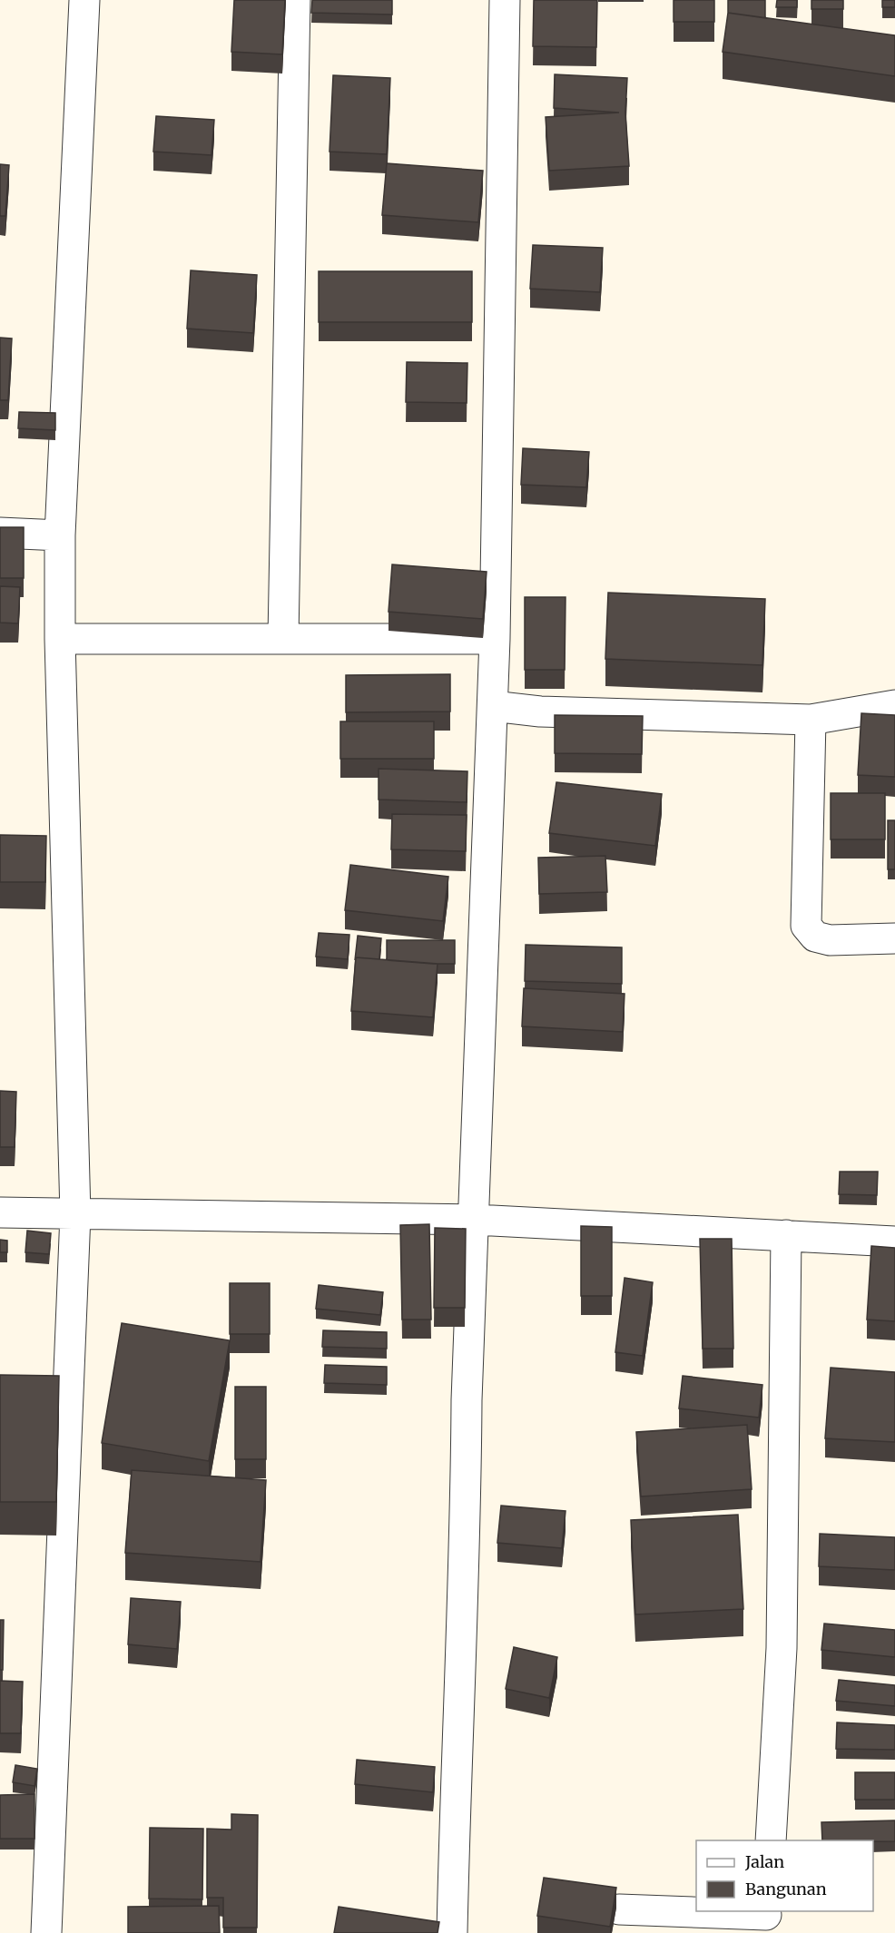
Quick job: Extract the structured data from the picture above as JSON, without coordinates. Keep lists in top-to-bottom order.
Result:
{
  "legend": ["Jalan", "Bangunan"]
}
